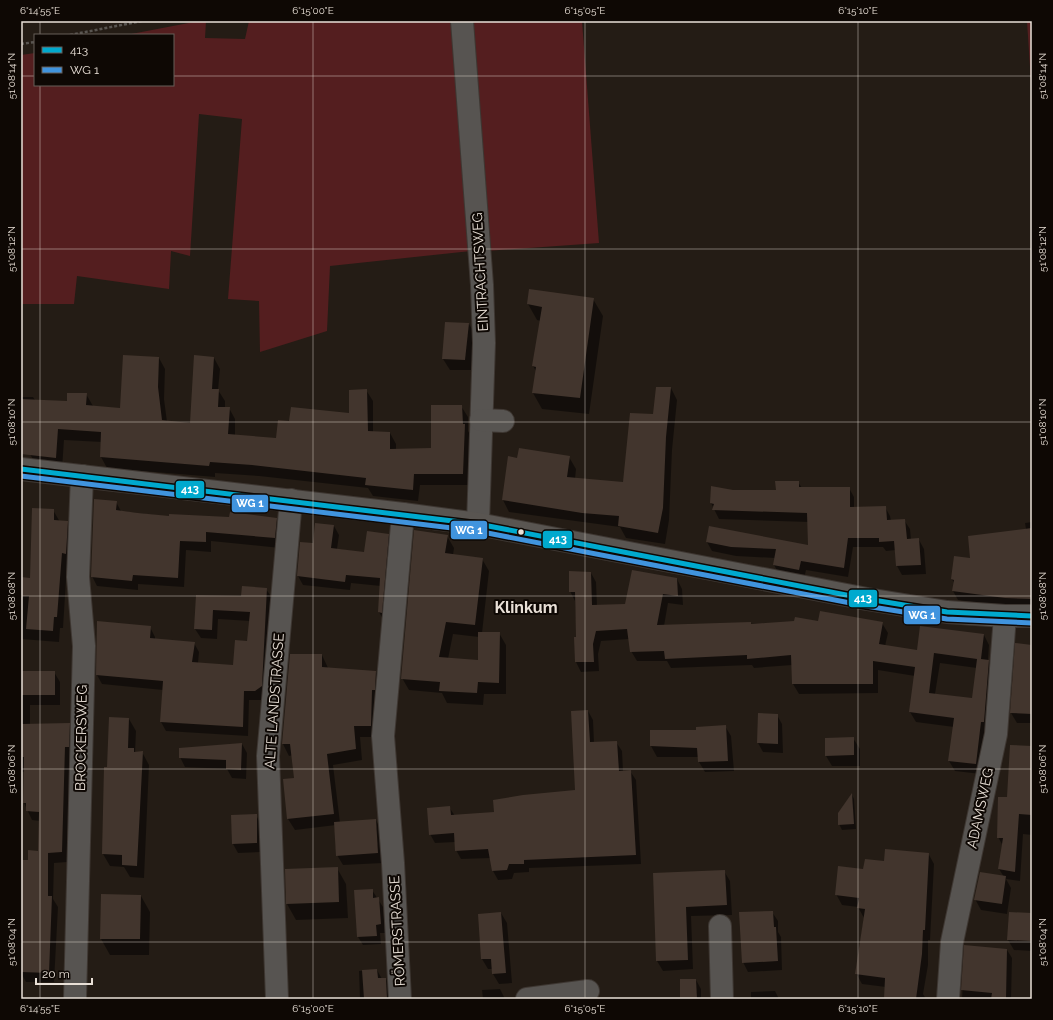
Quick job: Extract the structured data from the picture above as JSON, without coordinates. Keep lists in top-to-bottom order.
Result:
{
  "streets": {
    "street": [
      "EINTRACHTSWEG",
      "ALTE LANDSTRASSE",
      "BROCKERSWEG",
      "ADAMSWEG",
      "RÖMERSTRASSE"
    ]
  },
  "districts": ["Klinkum"],
  "lines": ["transit line 413"],
  "legend": ["413", "WG 1"],
  "scale_bar": "20 m",
  "coordinates": [
    "6°14'55\"E",
    "6°15'00\"E",
    "6°15'05\"E",
    "6°15'10\"E",
    "51°08'14\"N",
    "51°08'12\"N",
    "51°08'10\"N",
    "51°08'08\"N",
    "51°08'06\"N",
    "51°08'04\"N"
  ]
}
